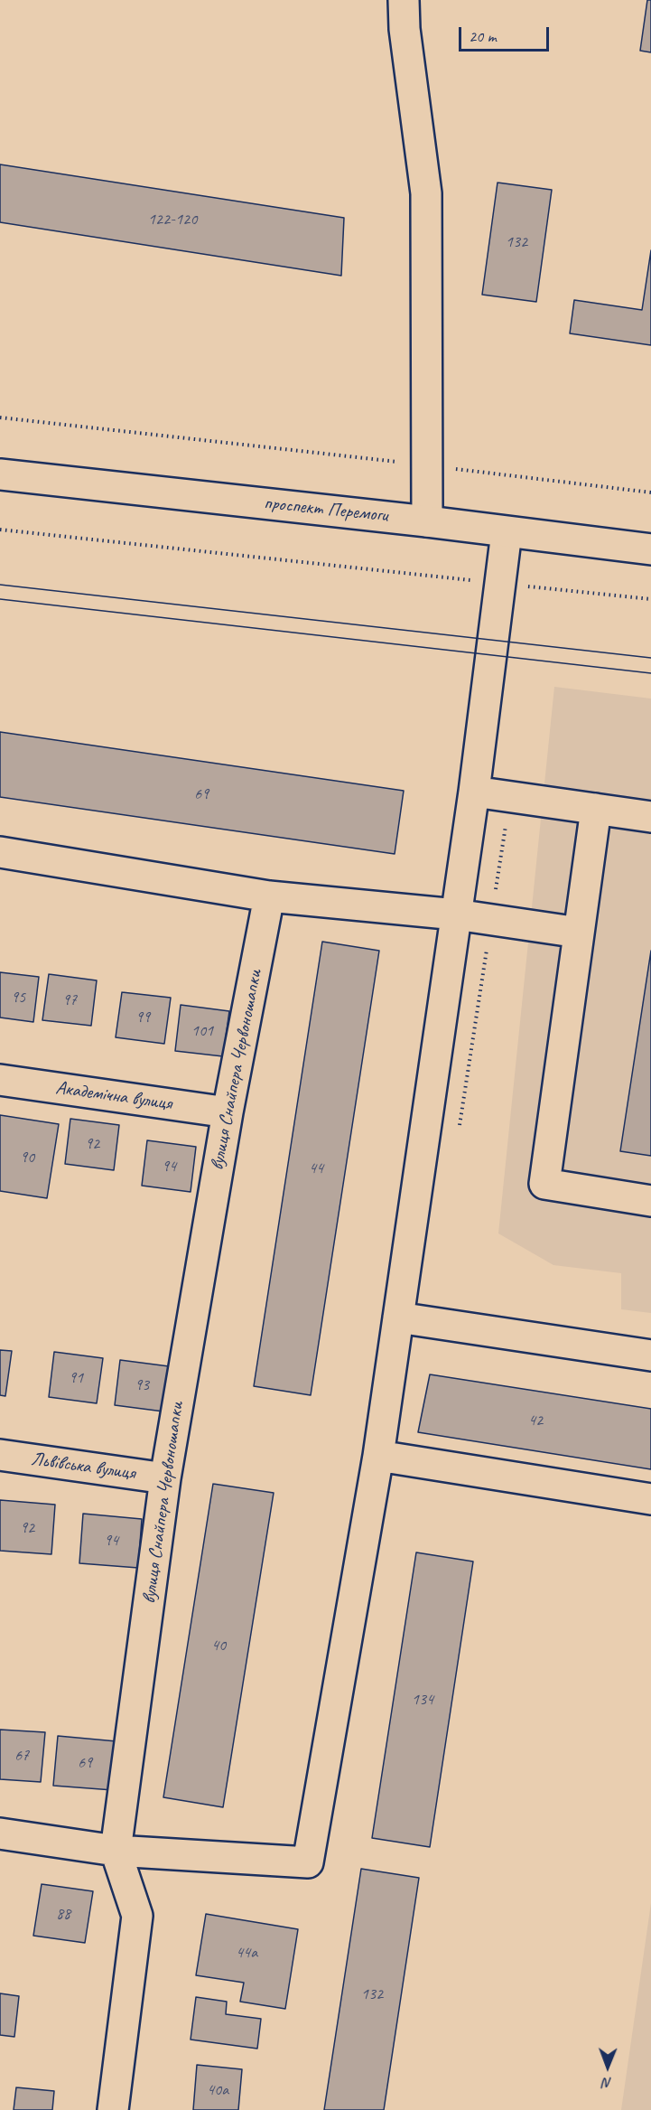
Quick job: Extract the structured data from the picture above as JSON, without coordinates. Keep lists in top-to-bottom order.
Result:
{
  "streets": {
    "street": [
      "проспект Перемоги",
      "вулиця Снайпера Червоношапки",
      "Академічна вулиця",
      "Львівська вулиця"
    ]
  },
  "crossings": [
    ["вулиця Снайпера Червоношапки", "Академічна вулиця"],
    ["вулиця Снайпера Червоношапки", "Львівська вулиця"]
  ],
  "house_numbers": [
    "122-120",
    "132",
    "69",
    "95",
    "97",
    "99",
    "101",
    "92",
    "90",
    "94",
    "44",
    "91",
    "93",
    "42",
    "92",
    "94",
    "40",
    "134",
    "67",
    "69",
    "88",
    "44а",
    "132",
    "40а"
  ],
  "scale_bar": "20 m",
  "north": "bottom"
}
